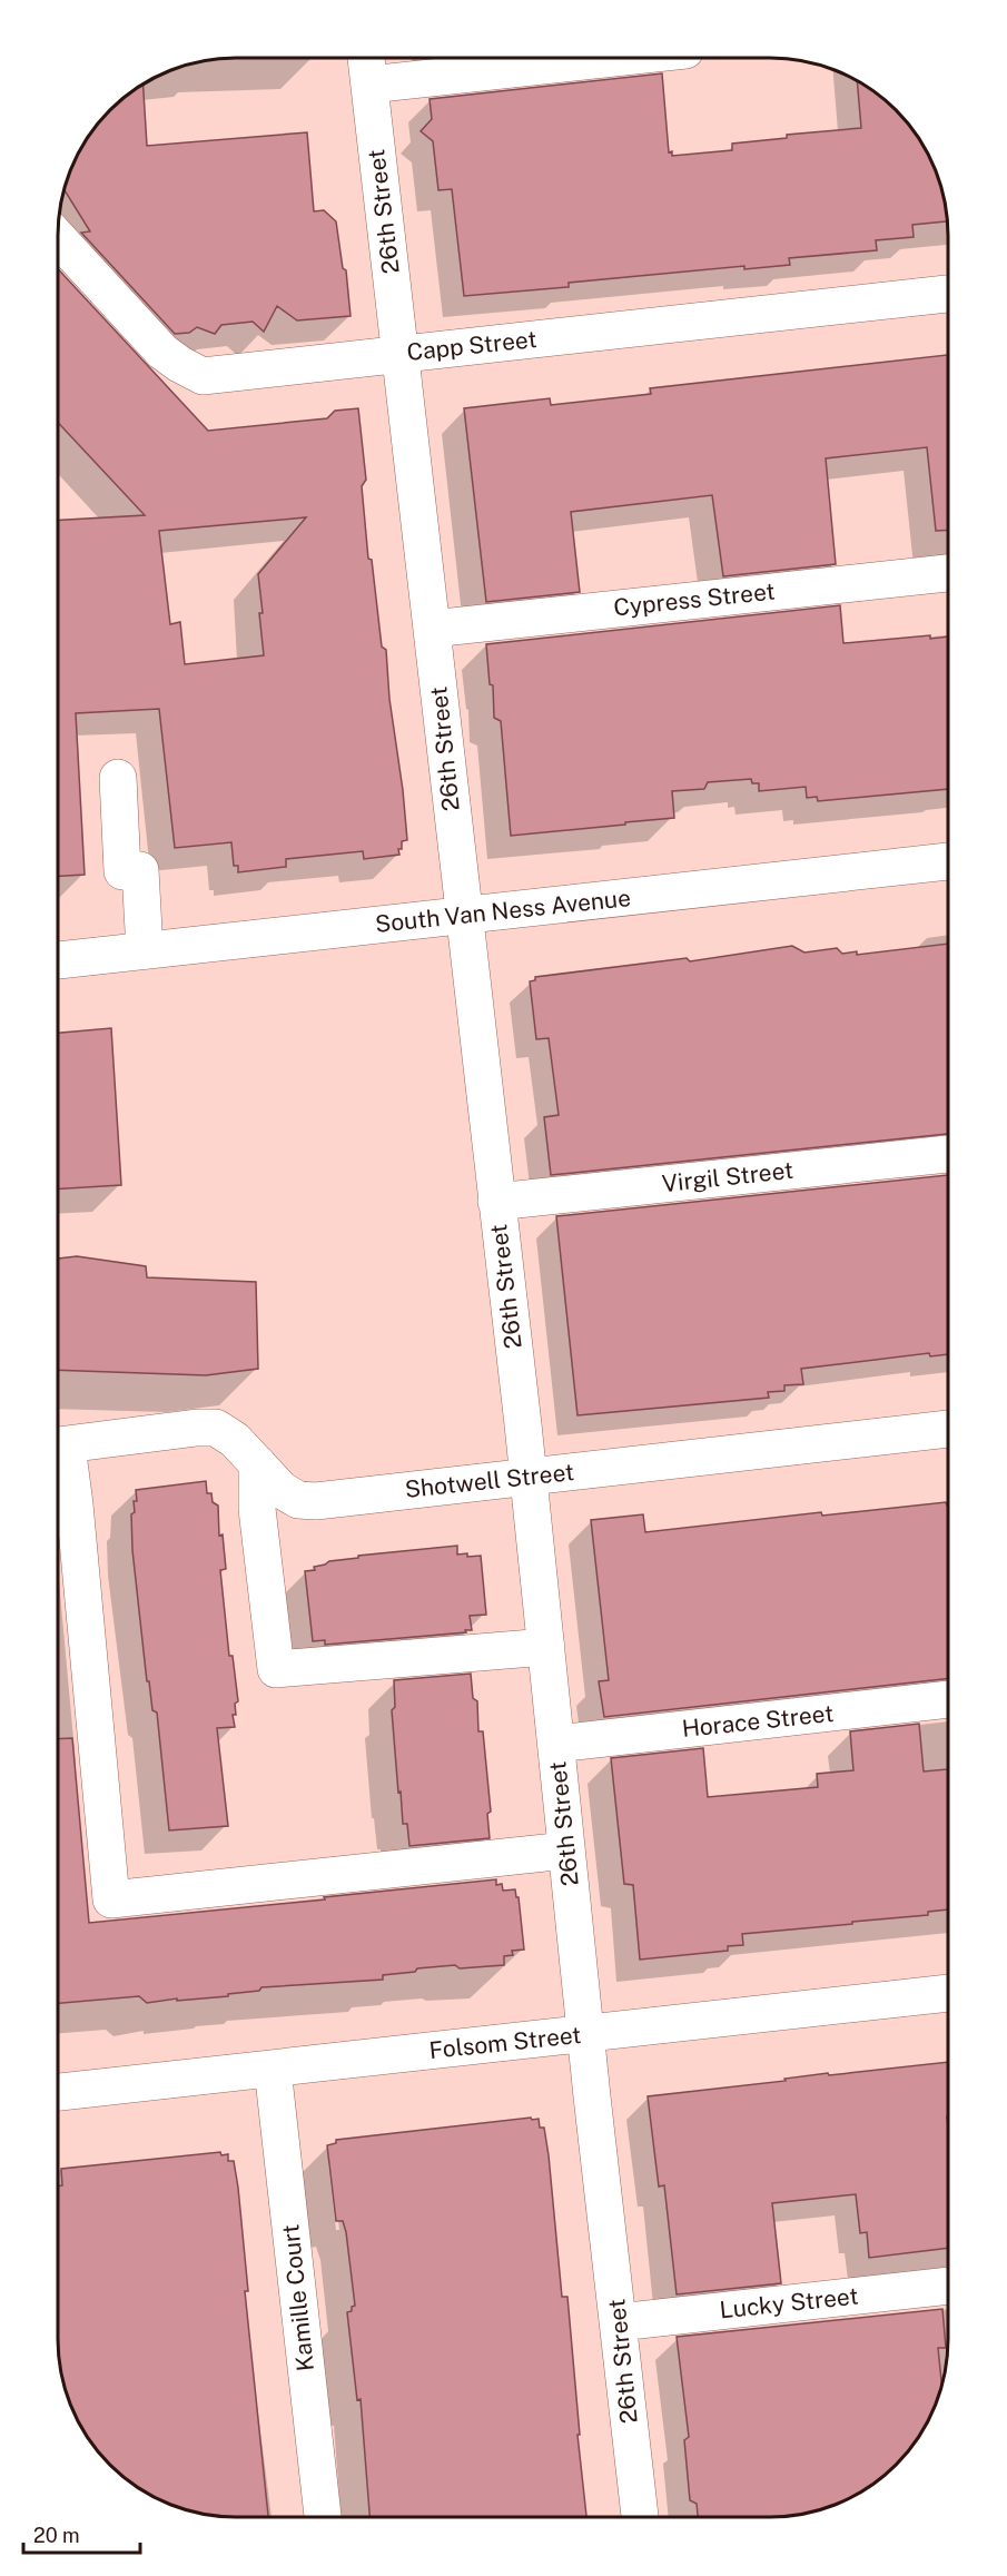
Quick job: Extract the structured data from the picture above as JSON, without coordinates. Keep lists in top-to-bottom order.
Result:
{
  "streets": {
    "street": [
      "26th Street",
      "Capp Street",
      "Cypress Street",
      "South Van Ness Avenue",
      "Virgil Street",
      "Shotwell Street",
      "Horace Street",
      "Folsom Street",
      "Kamille Court",
      "Lucky Street"
    ]
  },
  "crossings": [
    ["26th Street", "Capp Street"],
    ["26th Street", "Cypress Street"],
    ["26th Street", "South Van Ness Avenue"],
    ["26th Street", "Virgil Street"],
    ["26th Street", "Shotwell Street"],
    ["26th Street", "Horace Street"],
    ["26th Street", "Folsom Street"],
    ["26th Street", "Lucky Street"],
    ["Folsom Street", "Kamille Court"]
  ],
  "scale_bar": "20 m"
}
